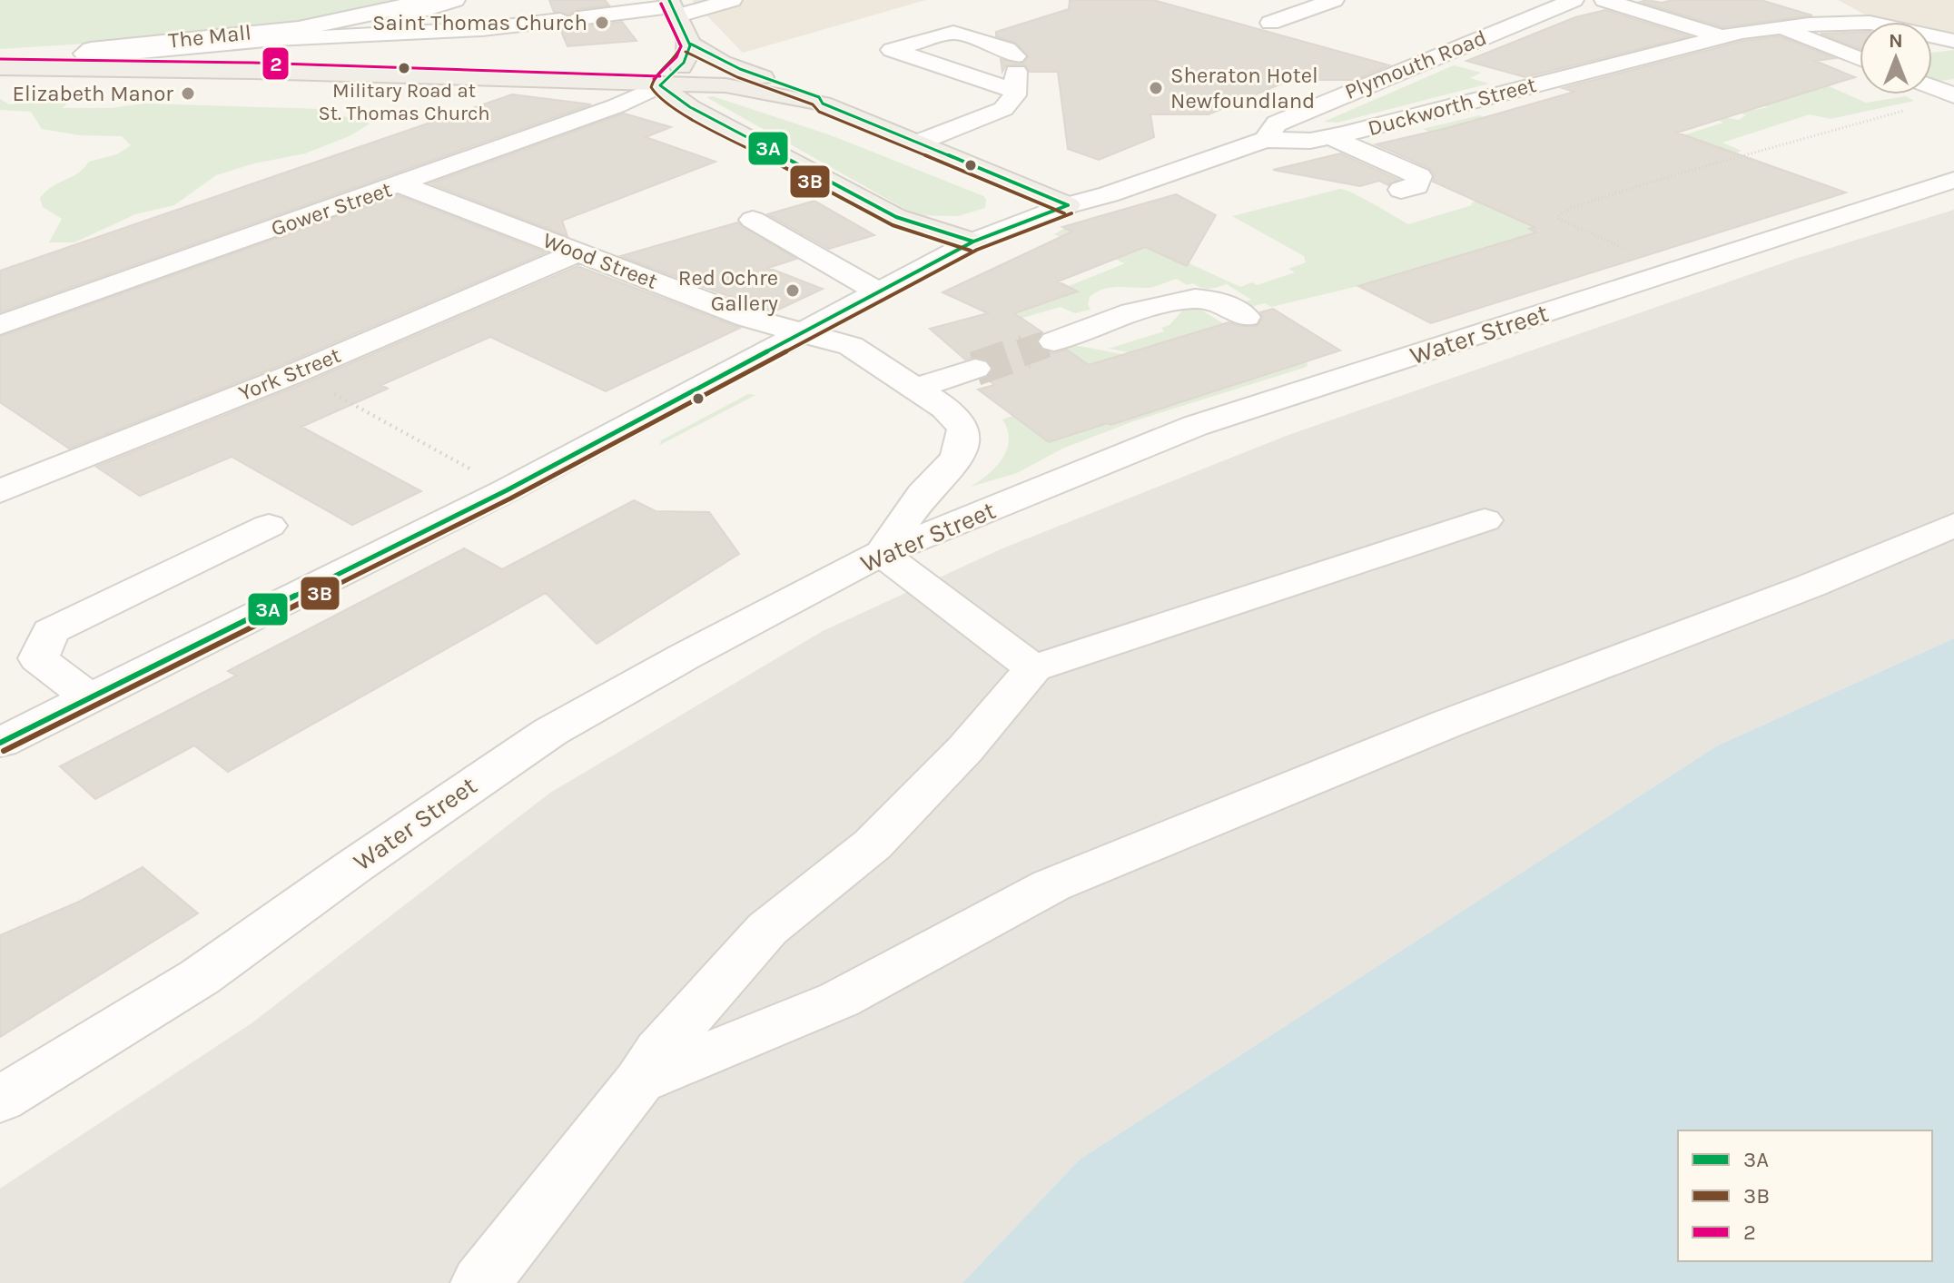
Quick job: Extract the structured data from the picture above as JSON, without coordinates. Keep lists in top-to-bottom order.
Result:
{
  "streets": {
    "street": [
      "The Mall",
      "Plymouth Road",
      "Duckworth Street",
      "Gower Street",
      "Wood Street",
      "Water Street",
      "York Street"
    ]
  },
  "crossings": [
    ["Plymouth Road", "Duckworth Street"],
    ["Duckworth Street", "Wood Street"],
    ["Gower Street", "Wood Street"],
    ["Wood Street", "Water Street"],
    ["Wood Street", "York Street"]
  ],
  "places": [
    "Saint Thomas Church",
    "Military Road at St. Thomas Church",
    "Sheraton Hotel Newfoundland",
    "Elizabeth Manor",
    "Red Ochre Gallery"
  ],
  "lines": ["transit line 3A", "transit line 3B", "transit line 2"],
  "legend": ["3A", "3B", "2"],
  "north": "top"
}
